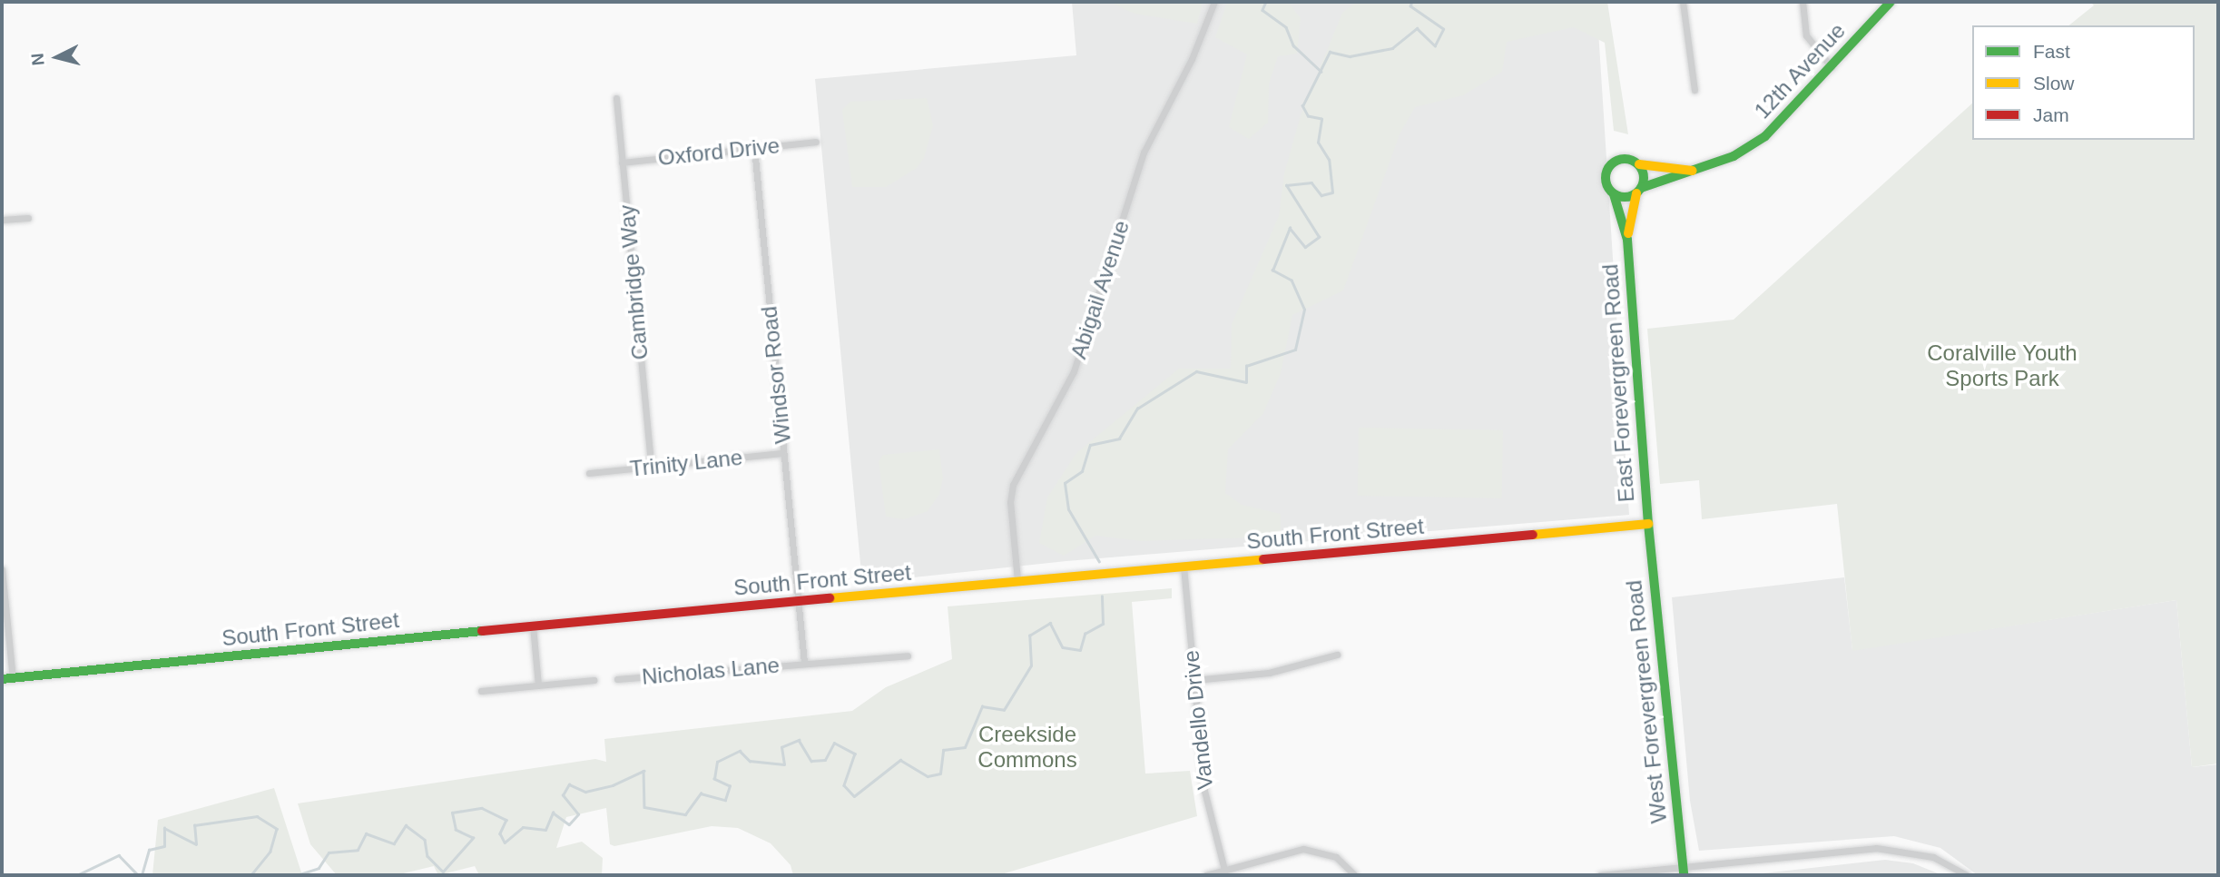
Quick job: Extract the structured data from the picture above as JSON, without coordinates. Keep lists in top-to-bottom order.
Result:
{
  "streets": {
    "street": [
      "12th Avenue",
      "Oxford Drive",
      "Cambridge Way",
      "Abigail Avenue",
      "Windsor Road",
      "East Forevergreen Road",
      "Trinity Lane",
      "South Front Street",
      "Nicholas Lane",
      "West Forevergreen Road",
      "Vandello Drive"
    ]
  },
  "crossings": [
    ["12th Avenue", "East Forevergreen Road"],
    ["Oxford Drive", "Cambridge Way"],
    ["Oxford Drive", "Windsor Road"],
    ["Cambridge Way", "Trinity Lane"],
    ["Abigail Avenue", "South Front Street"],
    ["Windsor Road", "Trinity Lane"],
    ["Windsor Road", "South Front Street"],
    ["Windsor Road", "Nicholas Lane"],
    ["East Forevergreen Road", "South Front Street"],
    ["East Forevergreen Road", "West Forevergreen Road"],
    ["South Front Street", "Nicholas Lane"],
    ["South Front Street", "West Forevergreen Road"],
    ["South Front Street", "Vandello Drive"]
  ],
  "parks": ["Coralville Youth Sports Park", "Creekside Commons"],
  "legend": ["Fast", "Slow", "Jam"],
  "north": "left"
}
